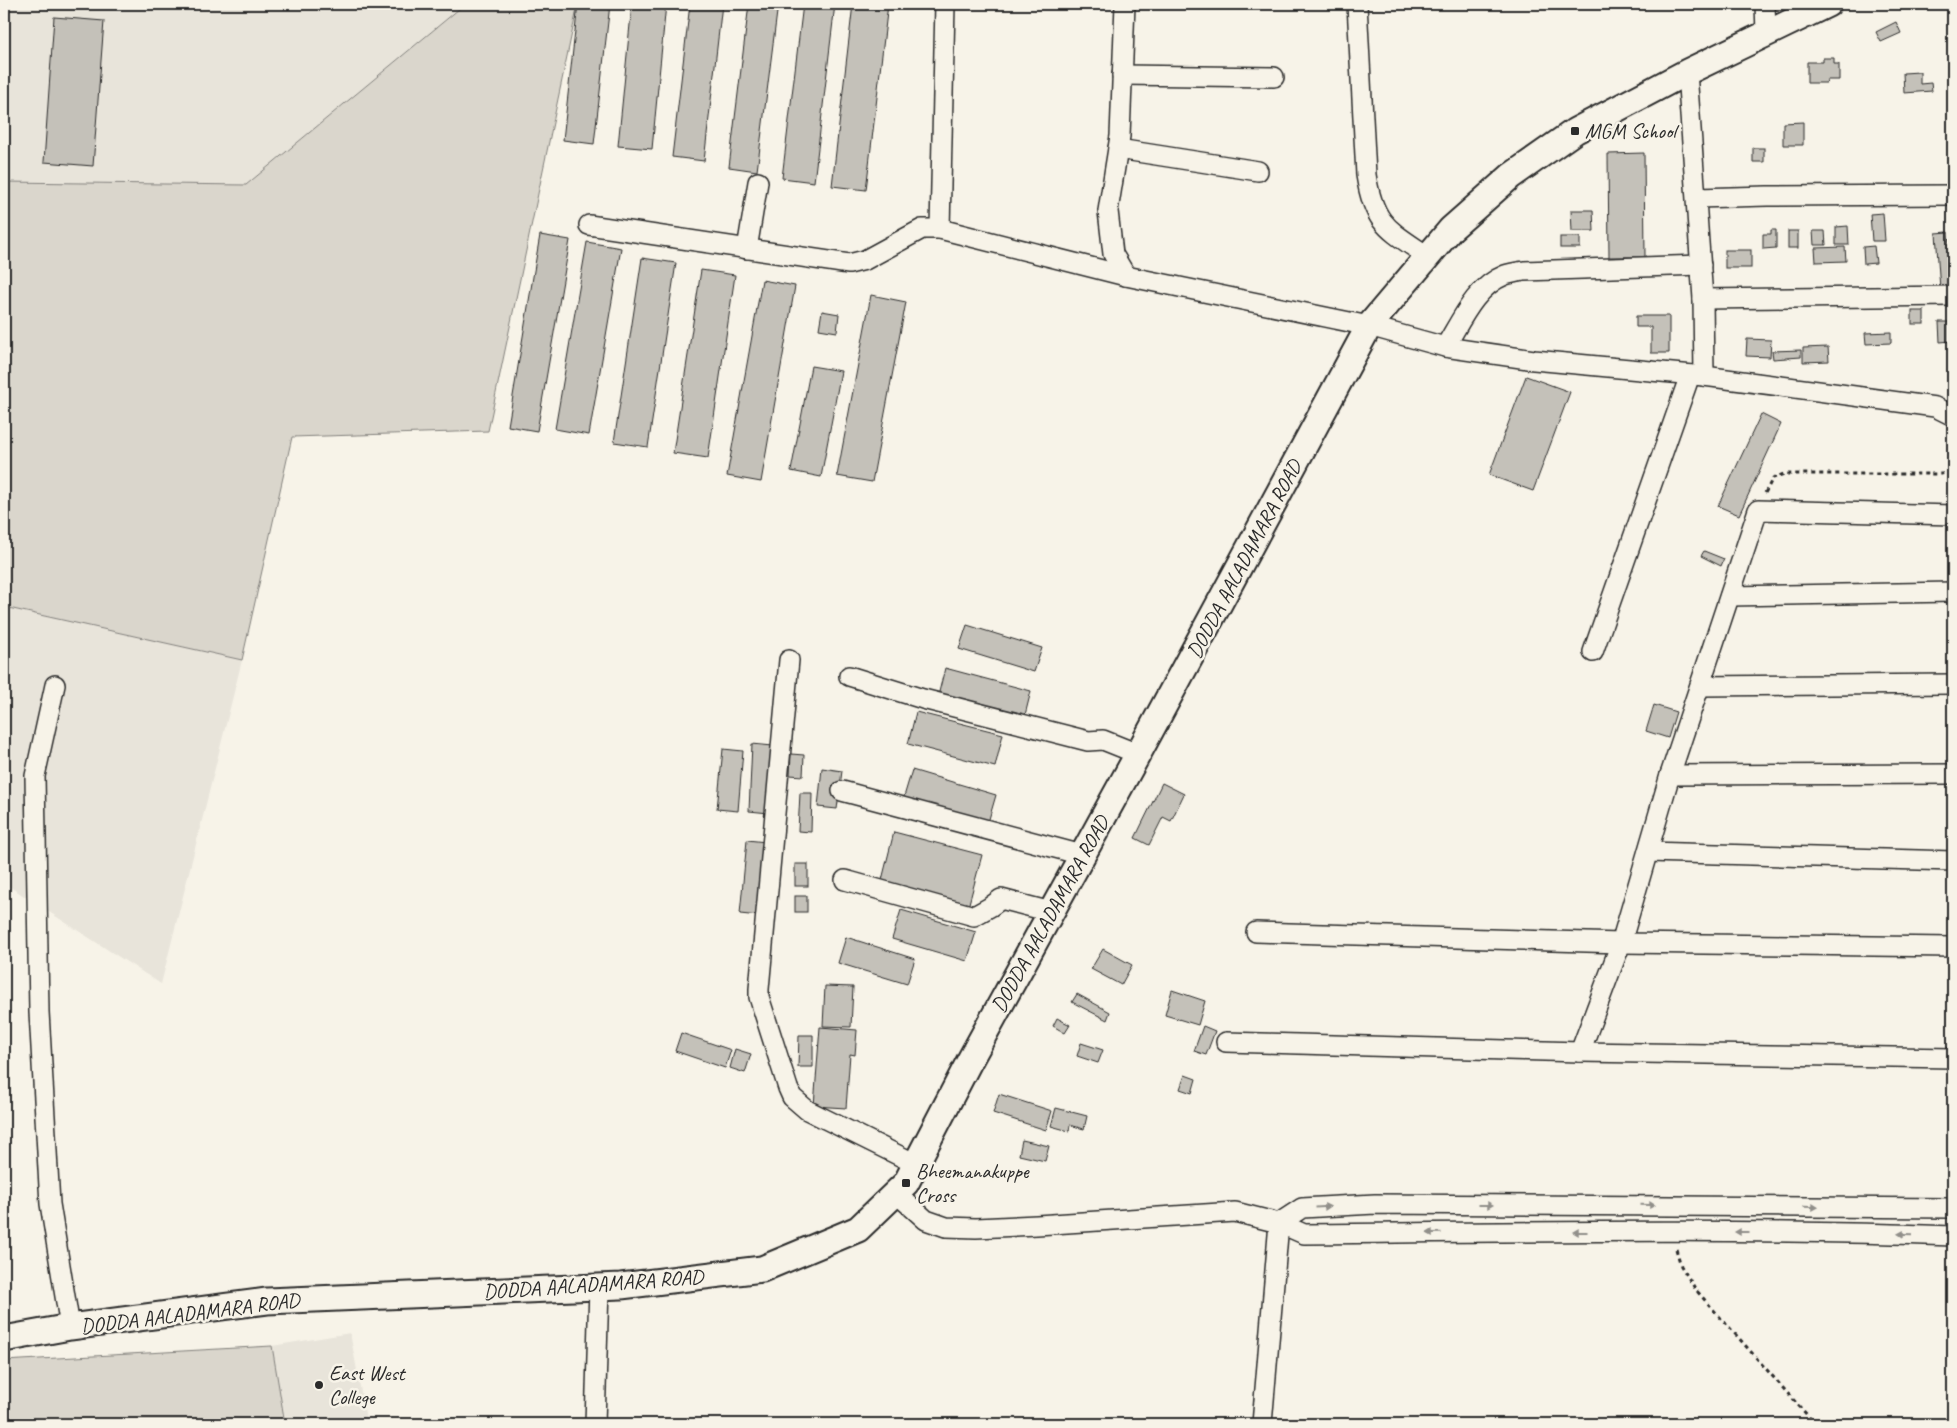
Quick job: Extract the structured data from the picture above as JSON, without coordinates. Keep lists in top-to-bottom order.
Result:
{
  "streets": {
    "main road": ["DODDA AALADAMARA ROAD"]
  },
  "places": {
    "transit": ["MGM School", "Bheemanakuppe Cross"],
    "other": ["East West College"]
  }
}
